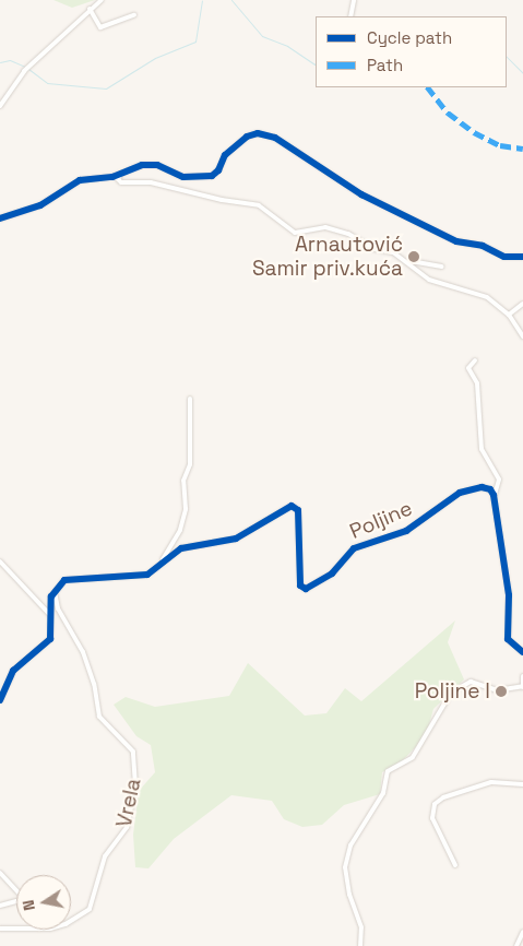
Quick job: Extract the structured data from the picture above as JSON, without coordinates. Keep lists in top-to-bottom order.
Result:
{
  "streets": {
    "street": ["Poljine", "Vrela"]
  },
  "crossings": [
    ["Poljine", "Vrela"]
  ],
  "places": ["Arnautović Samir priv.kuća", "Poljine I"],
  "legend": ["Cycle path", "Path"],
  "north": "left"
}
